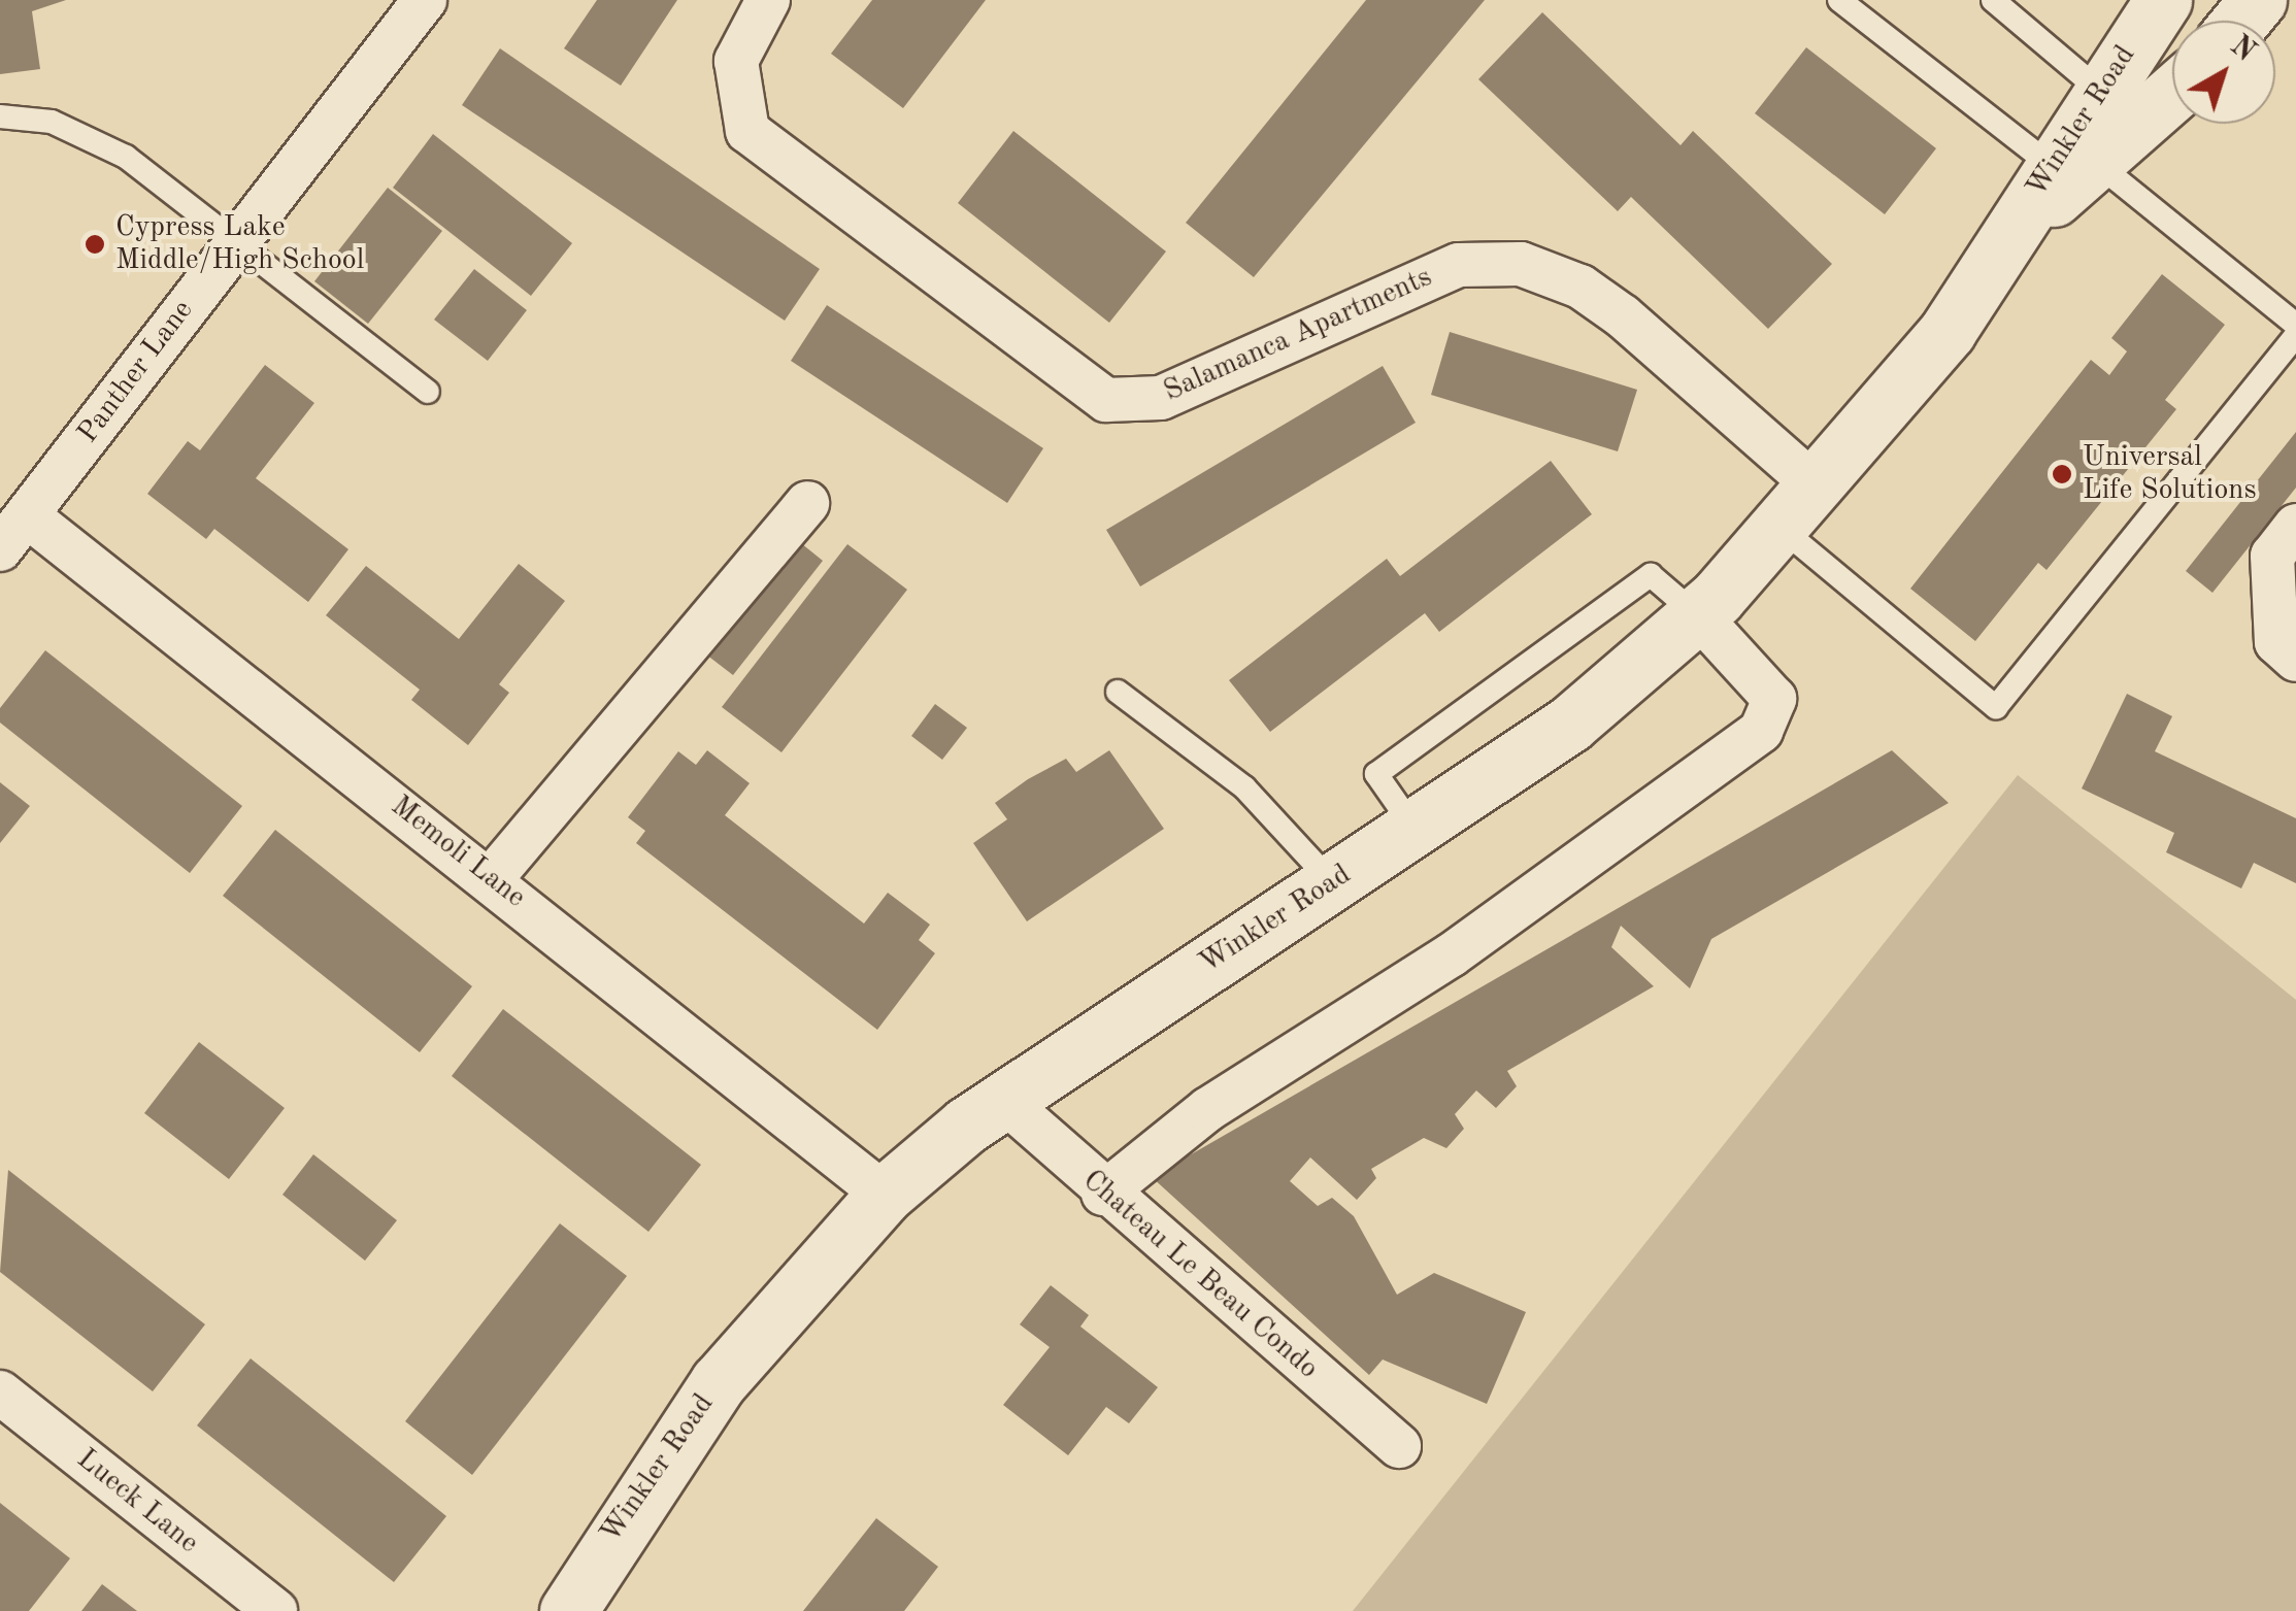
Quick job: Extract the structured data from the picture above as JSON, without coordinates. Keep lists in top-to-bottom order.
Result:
{
  "streets": {
    "street": [
      "Winkler Road",
      "Salamanca Apartments",
      "Panther Lane",
      "Memoli Lane",
      "Chateau Le Beau Condo",
      "Lueck Lane"
    ]
  },
  "crossings": [
    ["Winkler Road", "Salamanca Apartments"],
    ["Winkler Road", "Memoli Lane"],
    ["Winkler Road", "Chateau Le Beau Condo"],
    ["Panther Lane", "Memoli Lane"]
  ],
  "places": ["Cypress Lake Middle/High School", "Universal Life Solutions"],
  "north": "top right"
}
